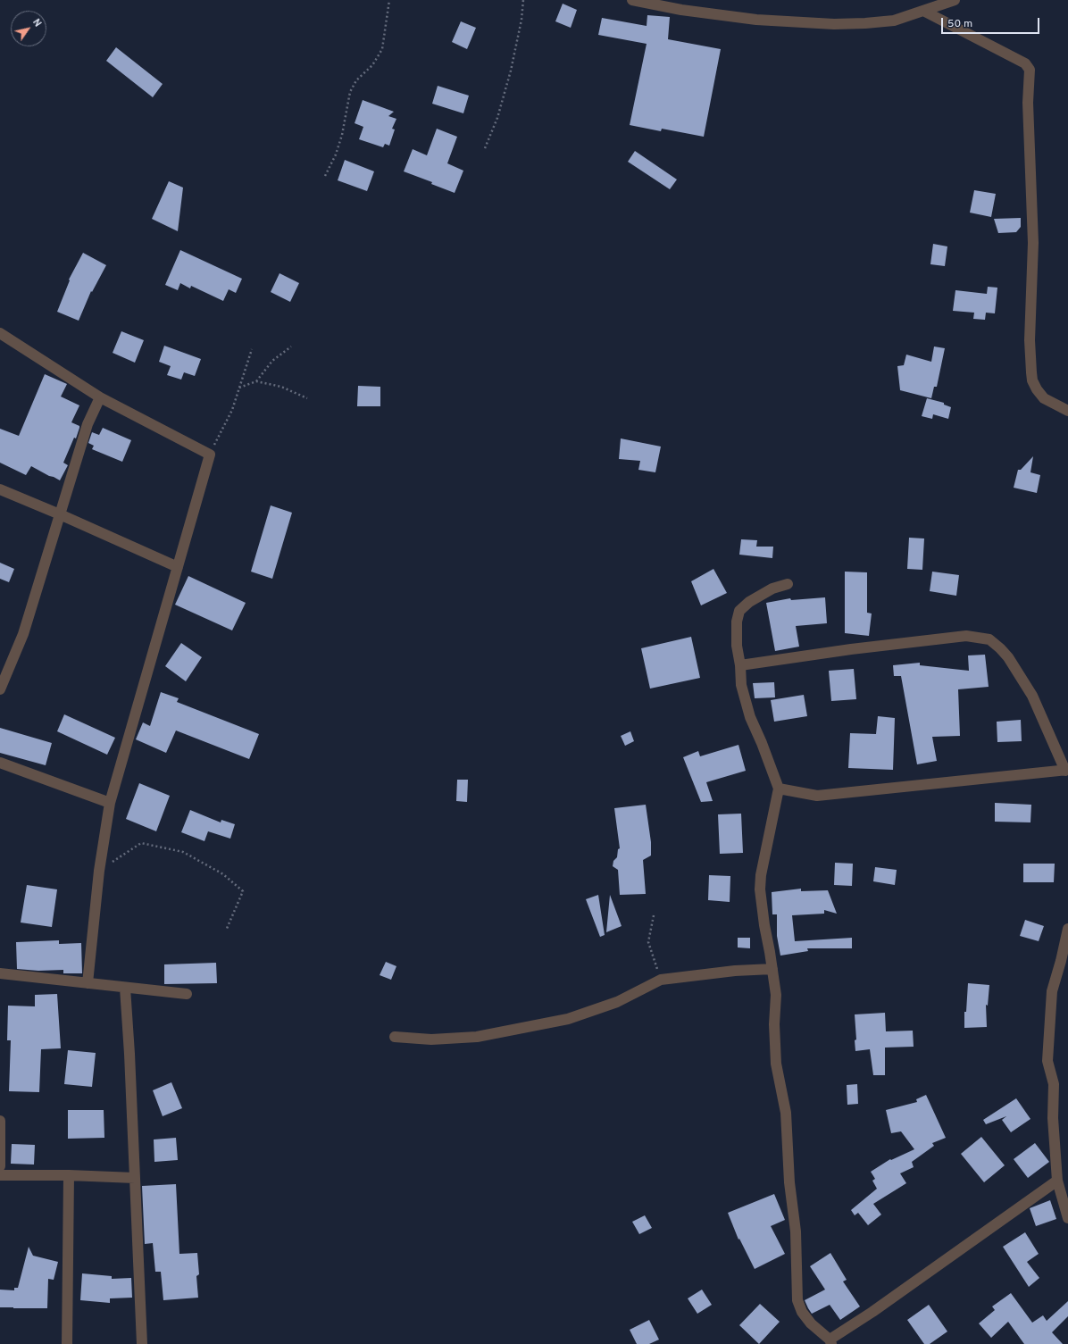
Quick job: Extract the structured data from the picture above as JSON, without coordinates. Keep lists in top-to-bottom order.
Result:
{
  "scale_bar": "50 m",
  "north": "top right"
}
